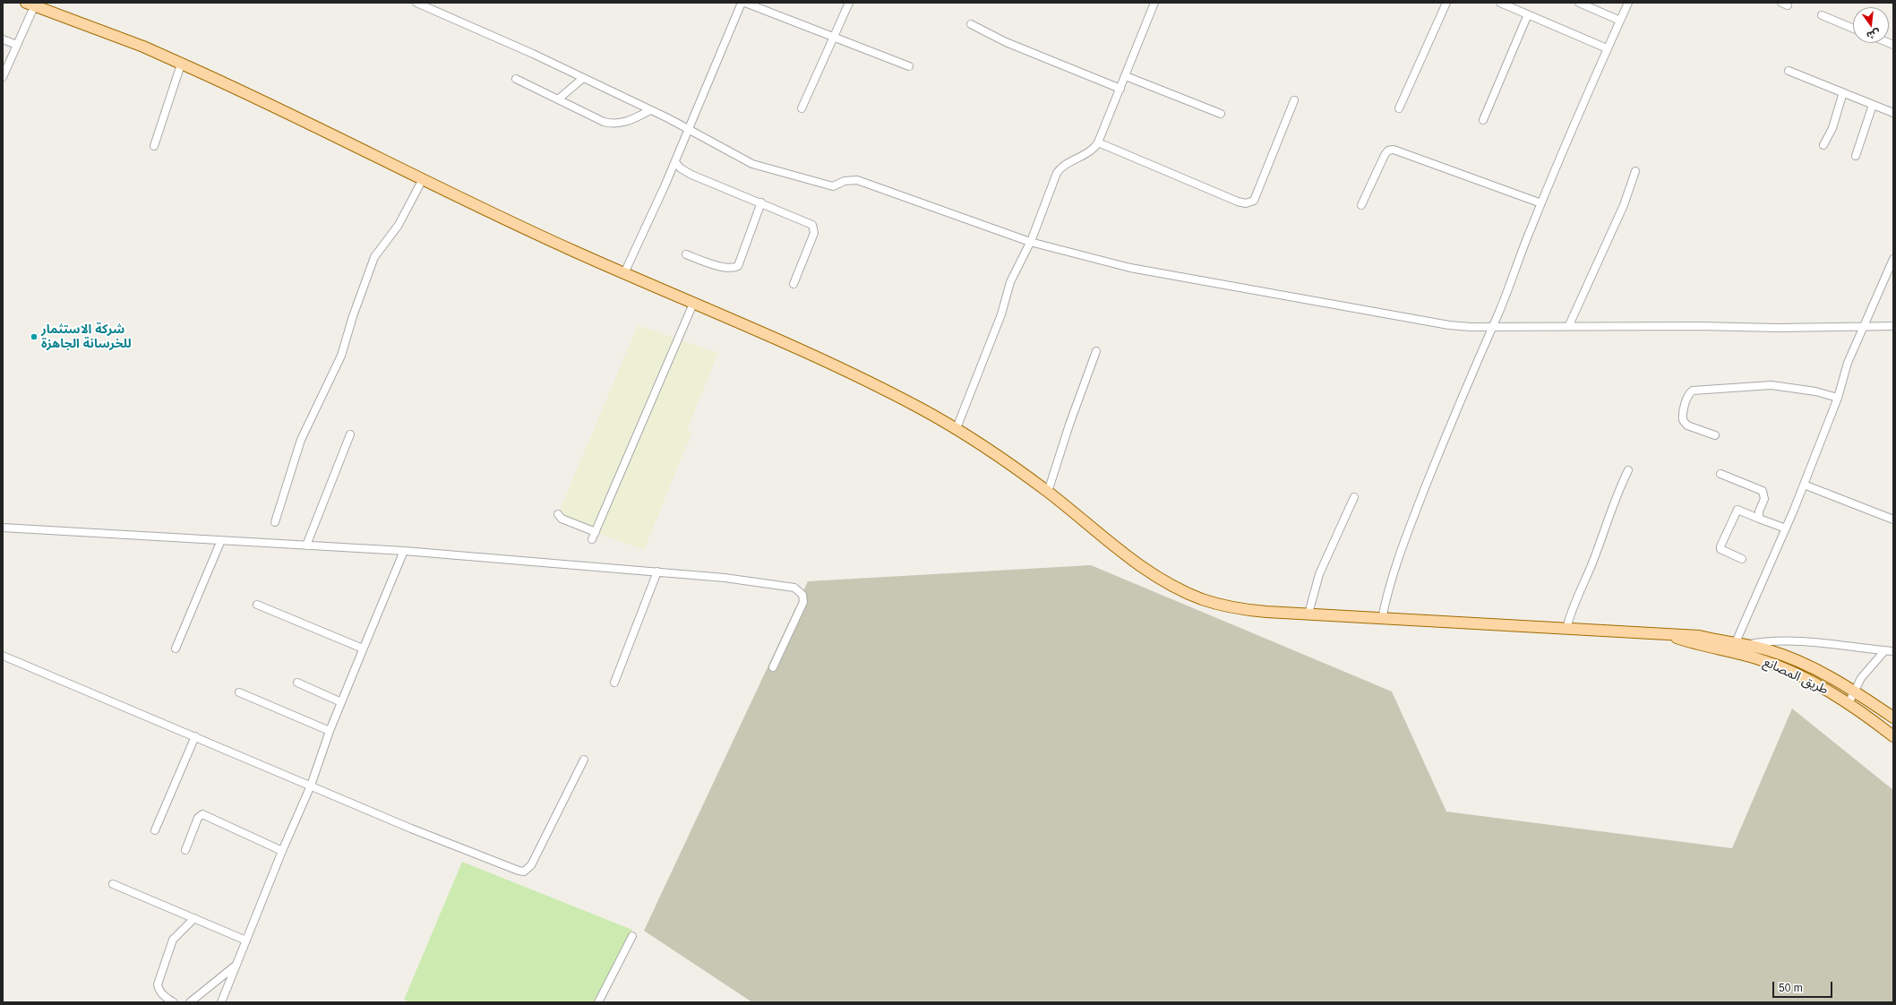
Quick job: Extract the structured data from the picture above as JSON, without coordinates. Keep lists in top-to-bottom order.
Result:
{
  "streets": {
    "main road": ["طريق المصانع"]
  },
  "places": ["شركة الاستثمار للخرسانة الجاهزة"],
  "scale_bar": "50 m",
  "north": "bottom"
}
